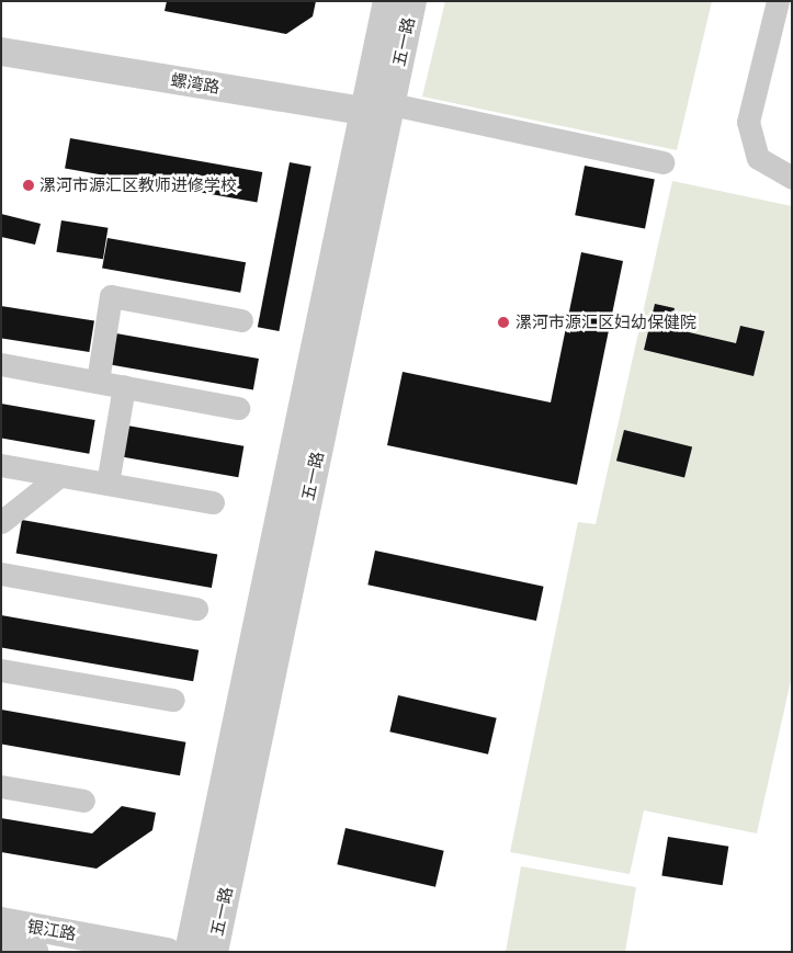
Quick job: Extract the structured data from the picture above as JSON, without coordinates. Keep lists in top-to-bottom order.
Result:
{
  "streets": {
    "street": ["五一路", "螺湾路", "银江路"]
  },
  "crossings": [
    ["五一路", "螺湾路"]
  ],
  "places": ["漯河市源汇区教师进修学校", "漯河市源汇区妇幼保健院"]
}
